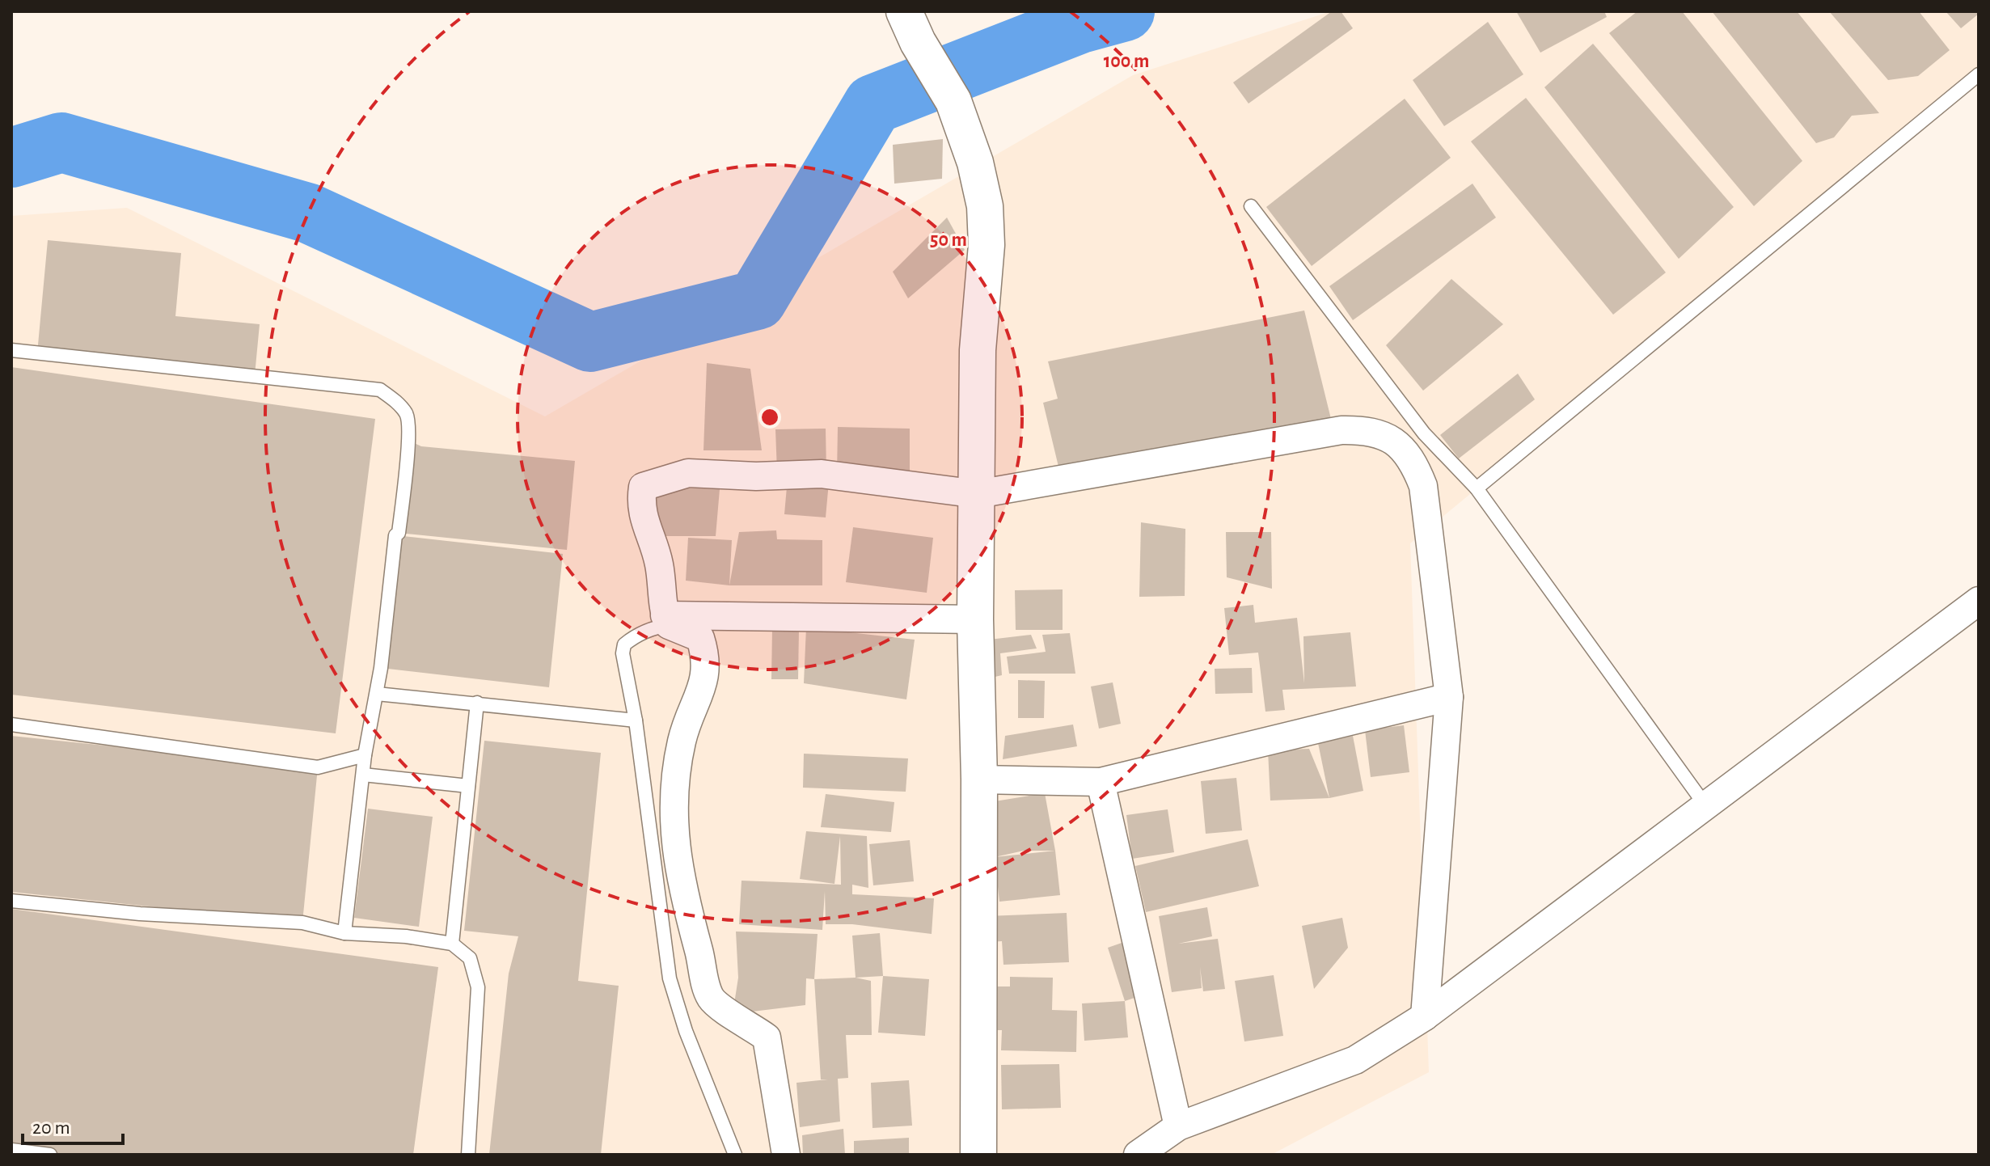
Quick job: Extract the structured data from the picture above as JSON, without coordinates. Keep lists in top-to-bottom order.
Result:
{
  "scale_bar": "20 m",
  "rings": ["100 m", "50 m"]
}
